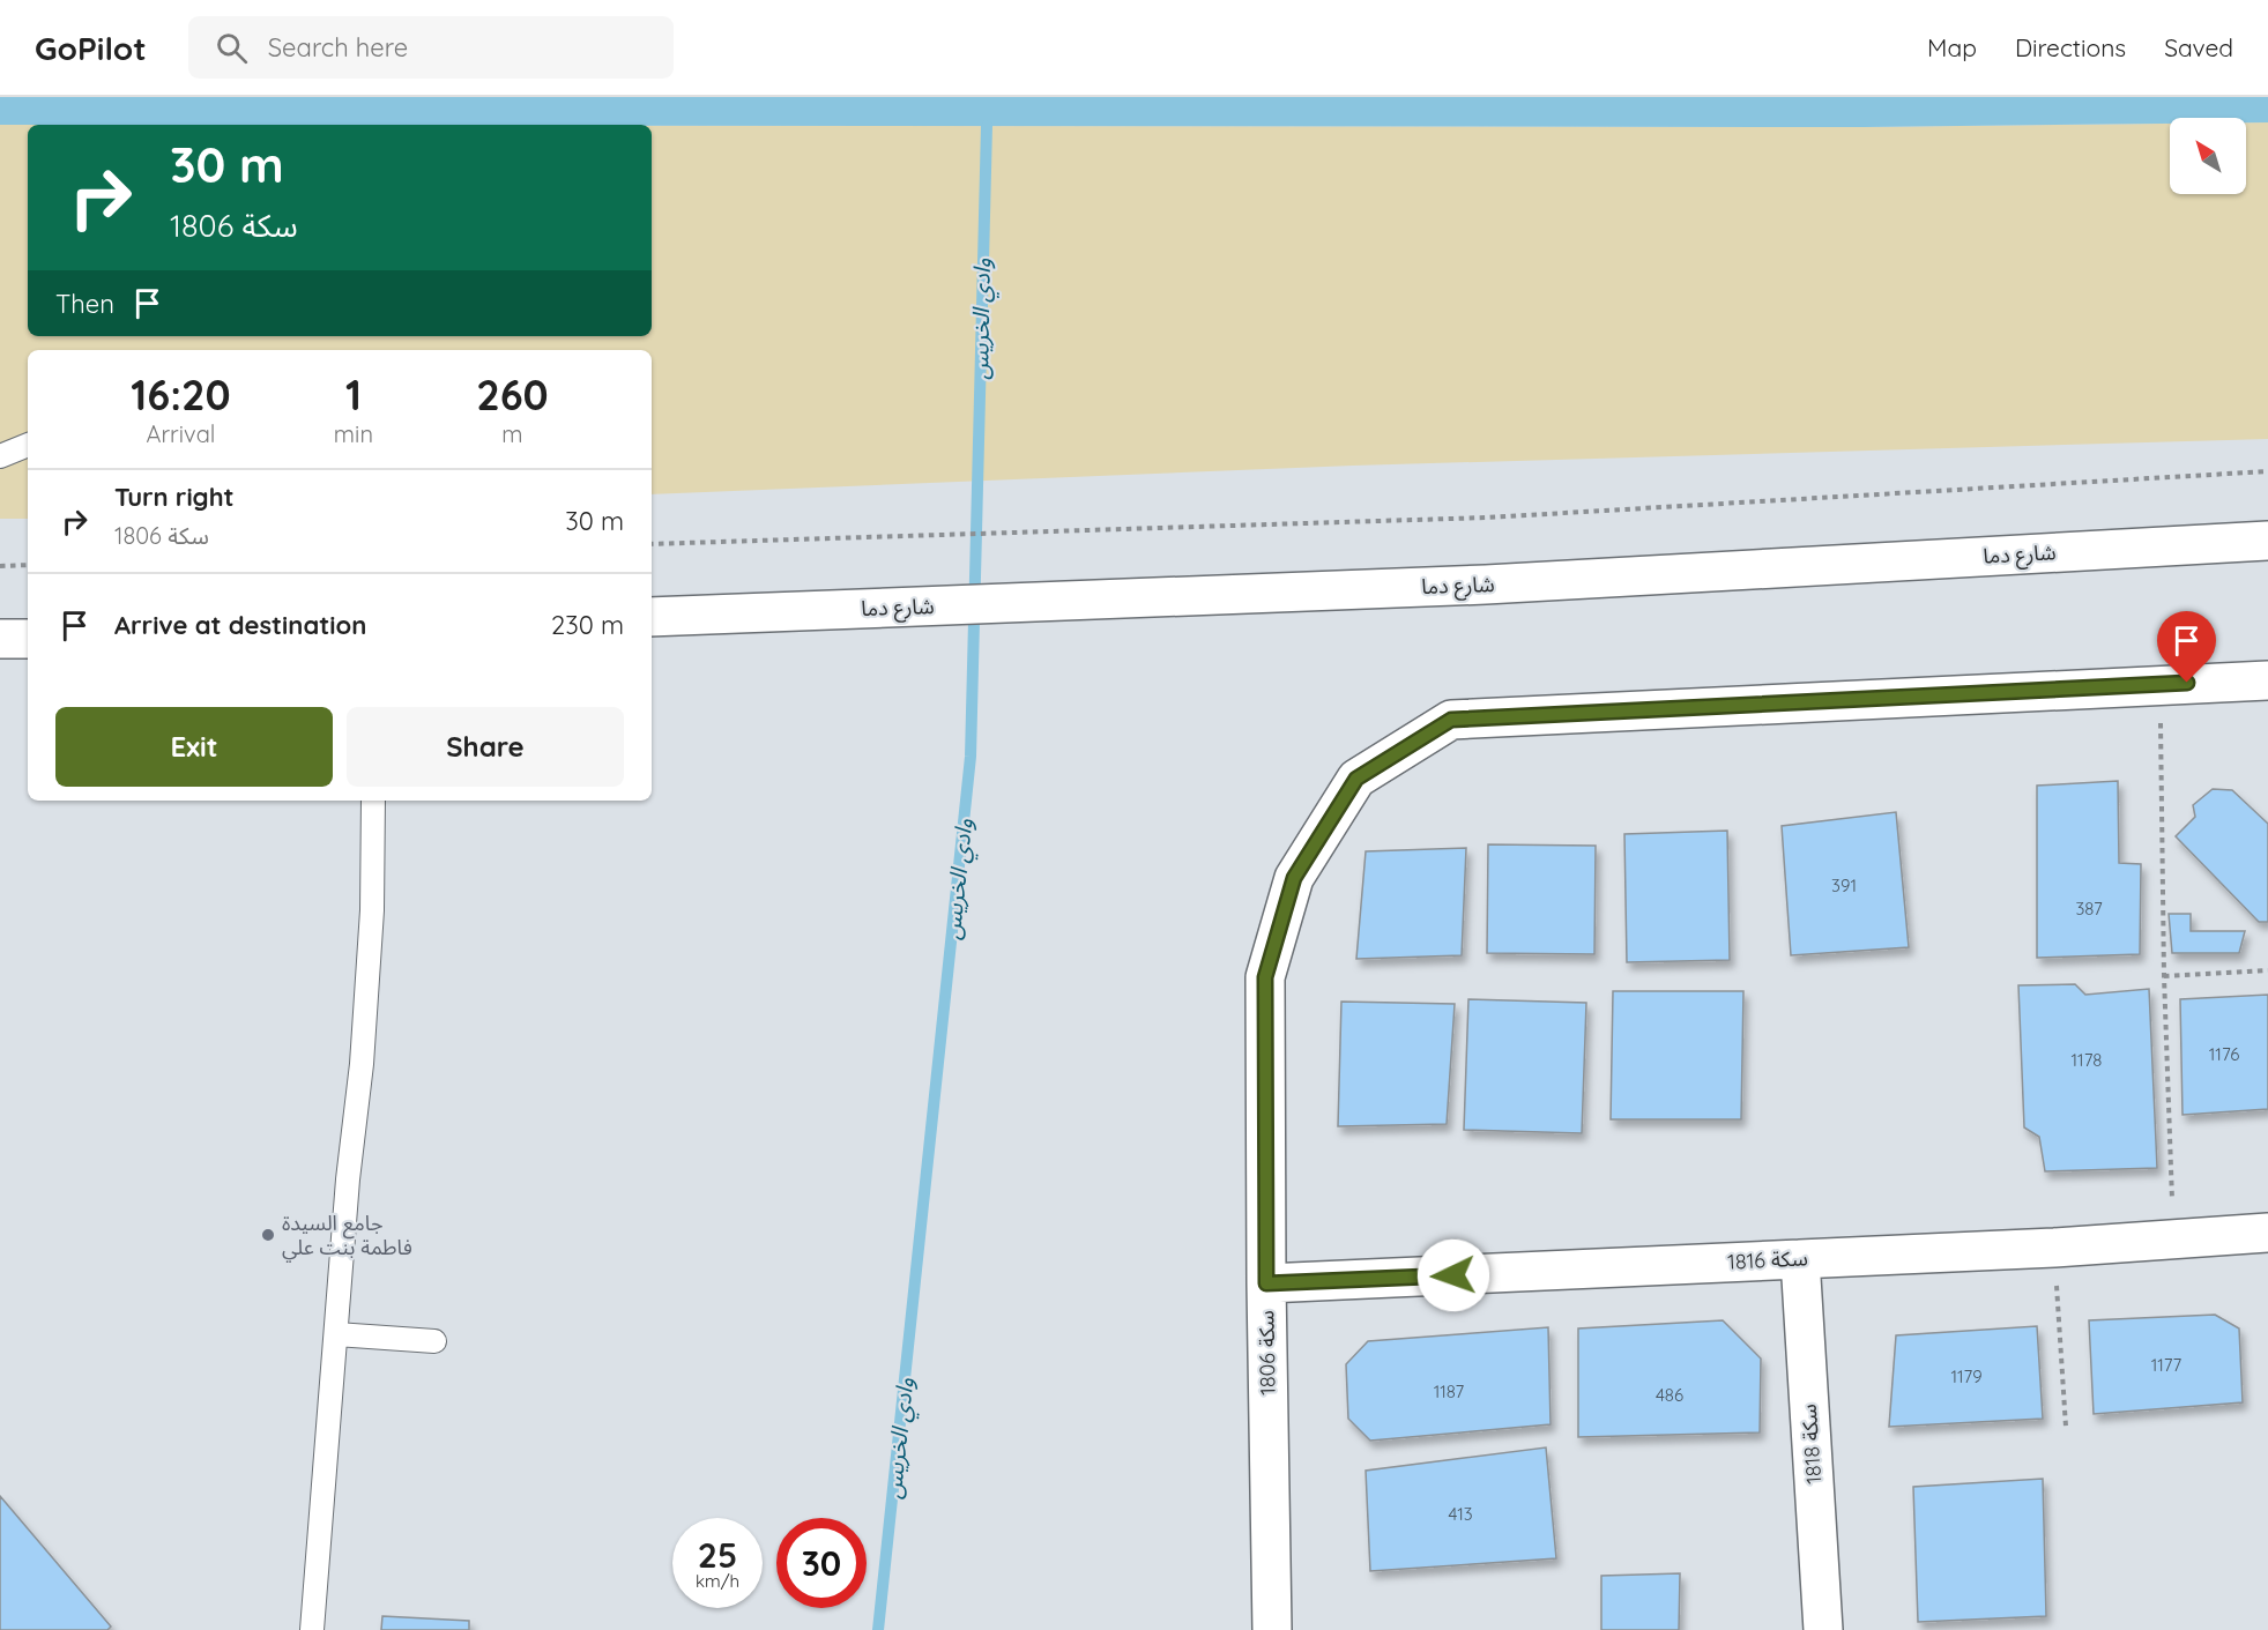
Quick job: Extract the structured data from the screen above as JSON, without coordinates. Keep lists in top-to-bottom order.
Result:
{
  "streets": {
    "street": [
      "شارع دما",
      "سكة 1816",
      "سكة 1806",
      "سكة 1818"
    ]
  },
  "crossings": [
    ["سكة 1816", "سكة 1806"],
    ["سكة 1816", "سكة 1818"]
  ],
  "water": ["وادي الخريس"],
  "places": ["جامع السيدة فاطمة بنت علي"],
  "house_numbers": [
    "391",
    "387",
    "1176",
    "1178",
    "1177",
    "1179",
    "1187",
    "486",
    "413"
  ],
  "north": "top left",
  "page": {
    "header": "GoPilot",
    "search": "Search here",
    "nav": ["Map", "Directions", "Saved"],
    "turn": ["30 m", "سكة 1806"],
    "then": "Then",
    "eta": [
      "16:20",
      "Arrival",
      "1",
      "min",
      "260",
      "m"
    ],
    "list": [
      {
        "name": "Turn right",
        "note": "سكة 1806",
        "value": "30 m"
      },
      {
        "name": "Arrive at destination",
        "value": "230 m"
      }
    ],
    "buttons": ["Exit", "Share"],
    "speed": "25 km/h",
    "limit": "30"
  }
}
